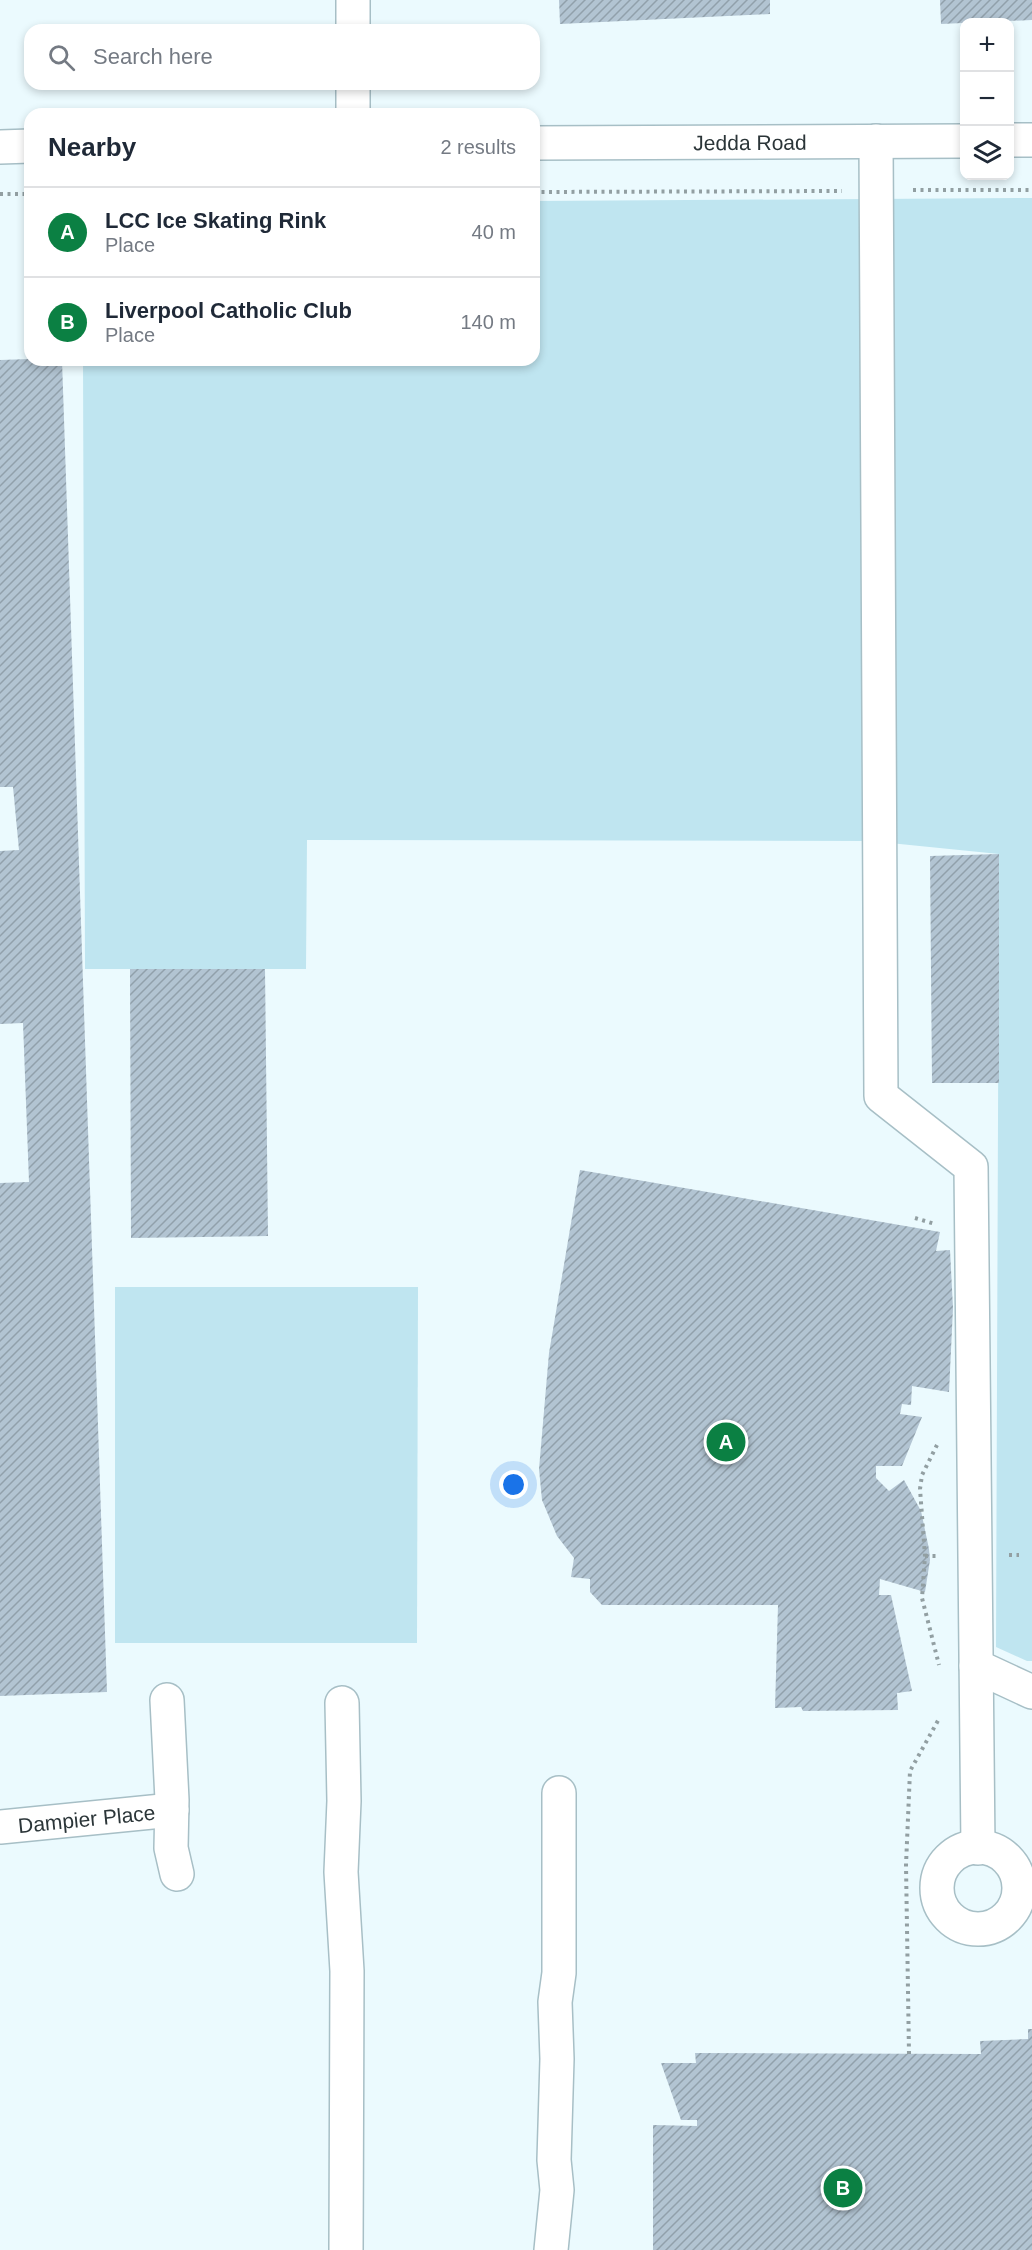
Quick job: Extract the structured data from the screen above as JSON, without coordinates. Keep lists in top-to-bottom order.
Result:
{
  "streets": {
    "street": ["Jedda Road", "Dampier Place"]
  },
  "page": {
    "map_buttons": ["+", "−"],
    "search": "Search here",
    "heading": ["Nearby", "2 results"],
    "list": [
      {
        "mark": "A",
        "name": "LCC Ice Skating Rink",
        "note": "Place",
        "value": "40 m"
      },
      {
        "mark": "B",
        "name": "Liverpool Catholic Club",
        "note": "Place",
        "value": "140 m"
      }
    ],
    "pins": ["A", "B"]
  }
}
